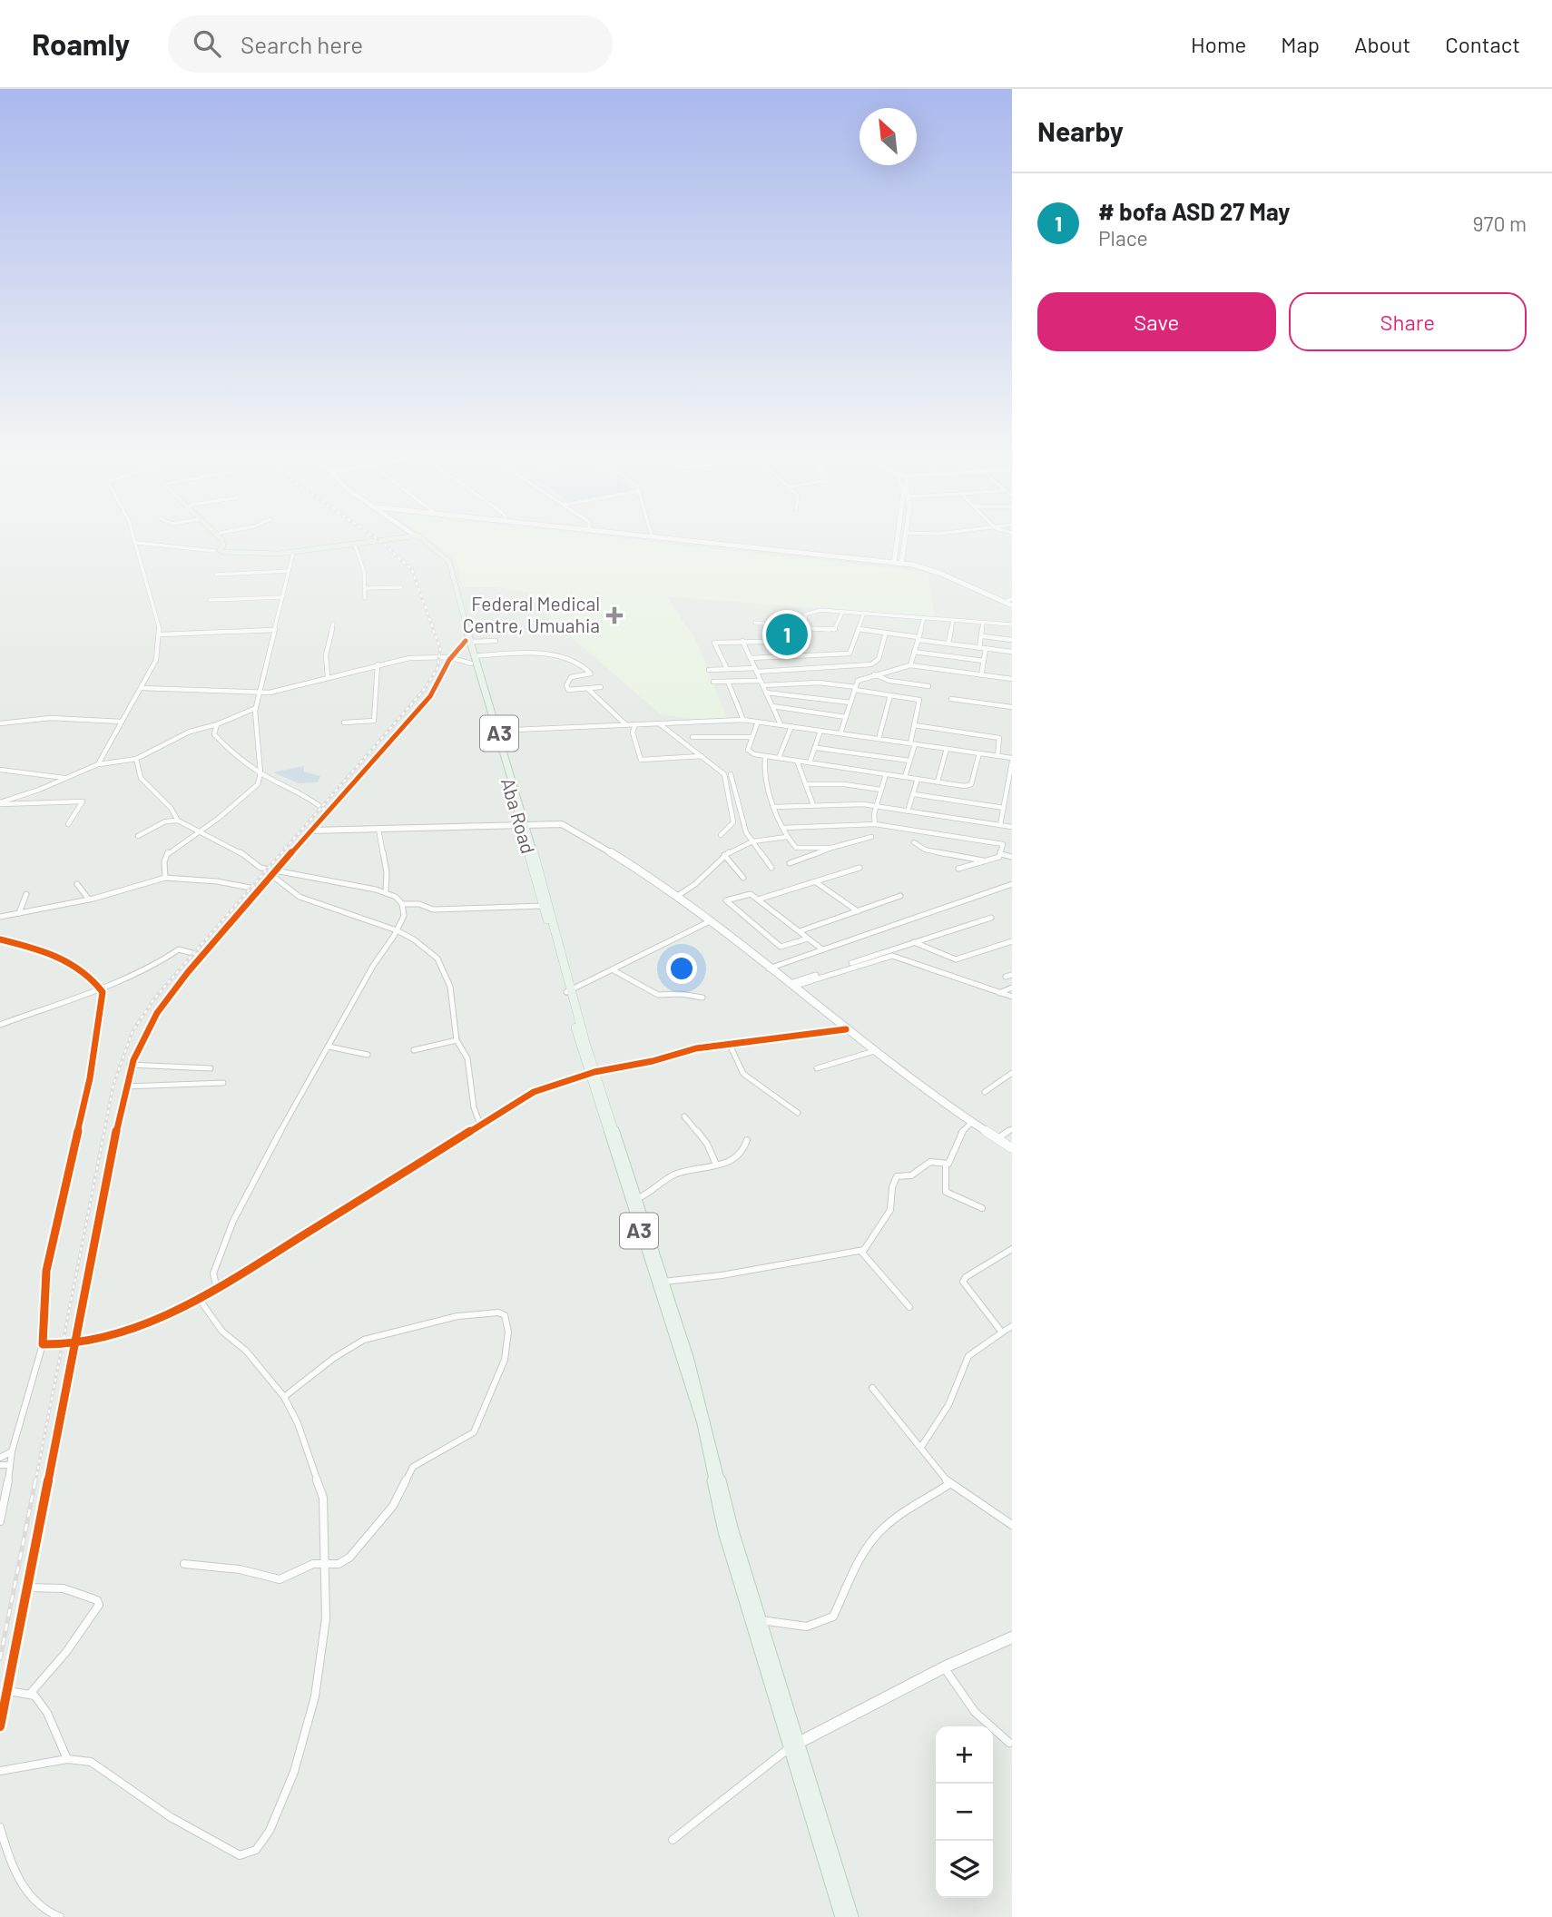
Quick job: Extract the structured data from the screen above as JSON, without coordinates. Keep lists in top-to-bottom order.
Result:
{
  "streets": {
    "main road": ["A3", "Aba Road"]
  },
  "crossings": [
    ["A3", "Aba Road"]
  ],
  "places": {
    "health": ["Federal Medical Centre, Umuahia"]
  },
  "north": "top left",
  "page": {
    "header": "Roamly",
    "search": "Search here",
    "nav": [
      "Home",
      "Map",
      "About",
      "Contact"
    ],
    "heading": "Nearby",
    "list": [
      {
        "mark": "1",
        "name": "# bofa ASD 27 May",
        "note": "Place",
        "value": "970 m"
      }
    ],
    "buttons": ["Save", "Share"],
    "pins": "1",
    "map_buttons": ["+", "−"]
  }
}
